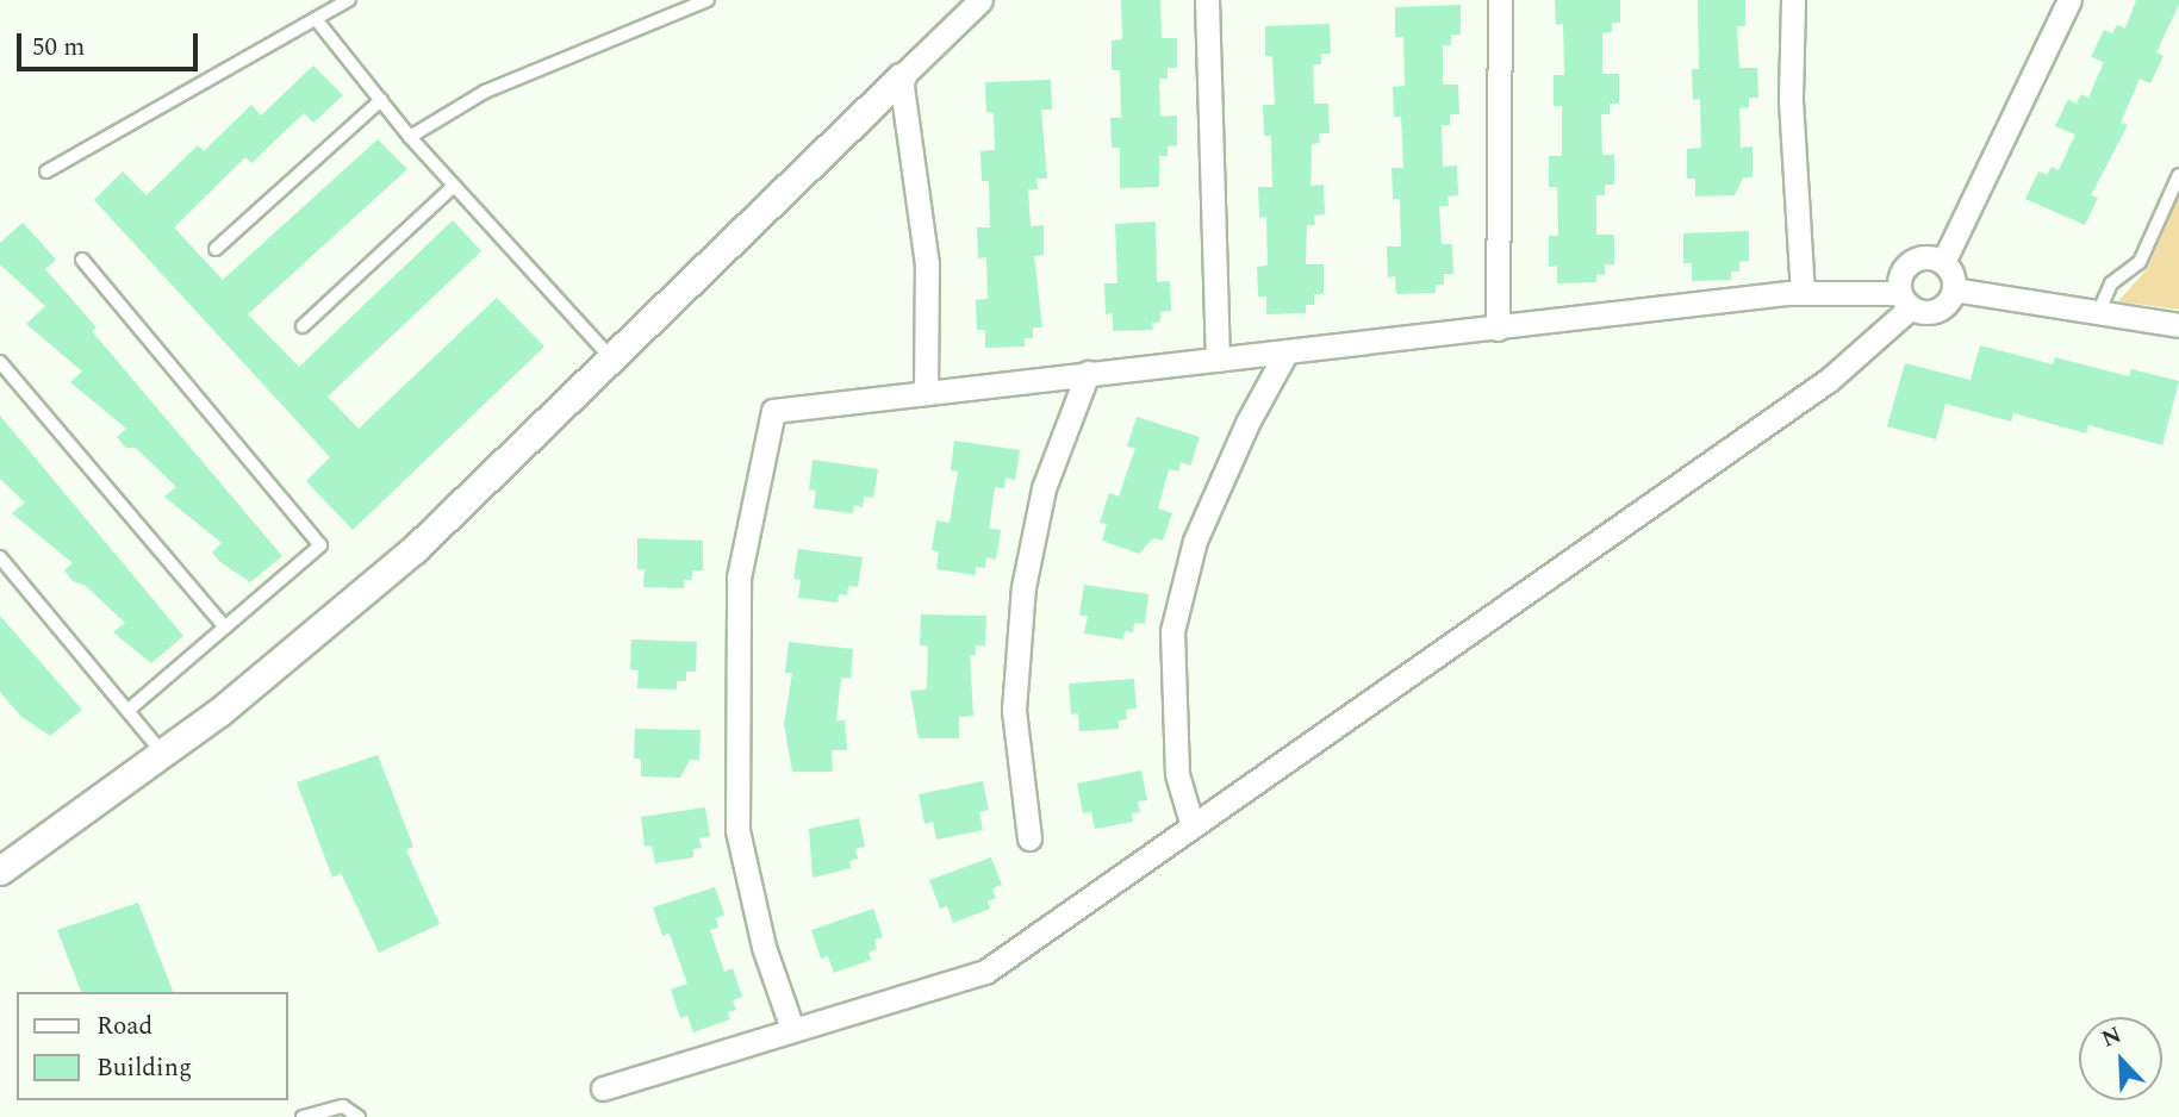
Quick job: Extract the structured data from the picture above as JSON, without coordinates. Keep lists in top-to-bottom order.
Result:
{
  "legend": ["Road", "Building"],
  "scale_bar": "50 m",
  "north": "top left"
}
